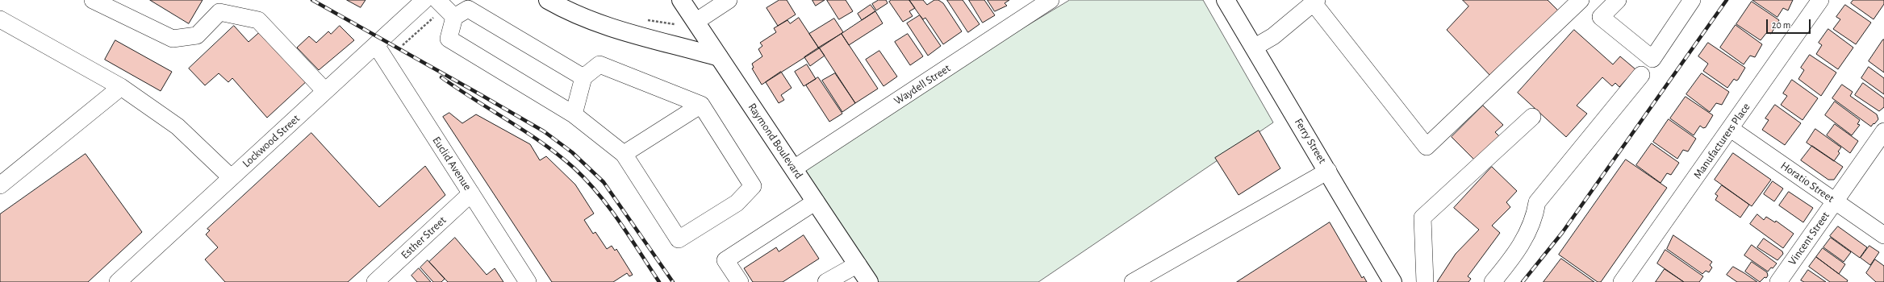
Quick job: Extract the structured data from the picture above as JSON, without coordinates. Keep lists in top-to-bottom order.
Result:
{
  "streets": {
    "main road": ["Raymond Boulevard", "Ferry Street"],
    "street": [
      "Waydell Street",
      "Lockwood Street",
      "Manufacturers Place",
      "Euclid Avenue",
      "Horatio Street",
      "Esther Street",
      "Vincent Street"
    ]
  },
  "crossings": [
    ["Waydell Street", "Raymond Boulevard"],
    ["Lockwood Street", "Euclid Avenue"],
    ["Manufacturers Place", "Horatio Street"],
    ["Euclid Avenue", "Esther Street"],
    ["Horatio Street", "Vincent Street"]
  ],
  "scale_bar": "20 m"
}
